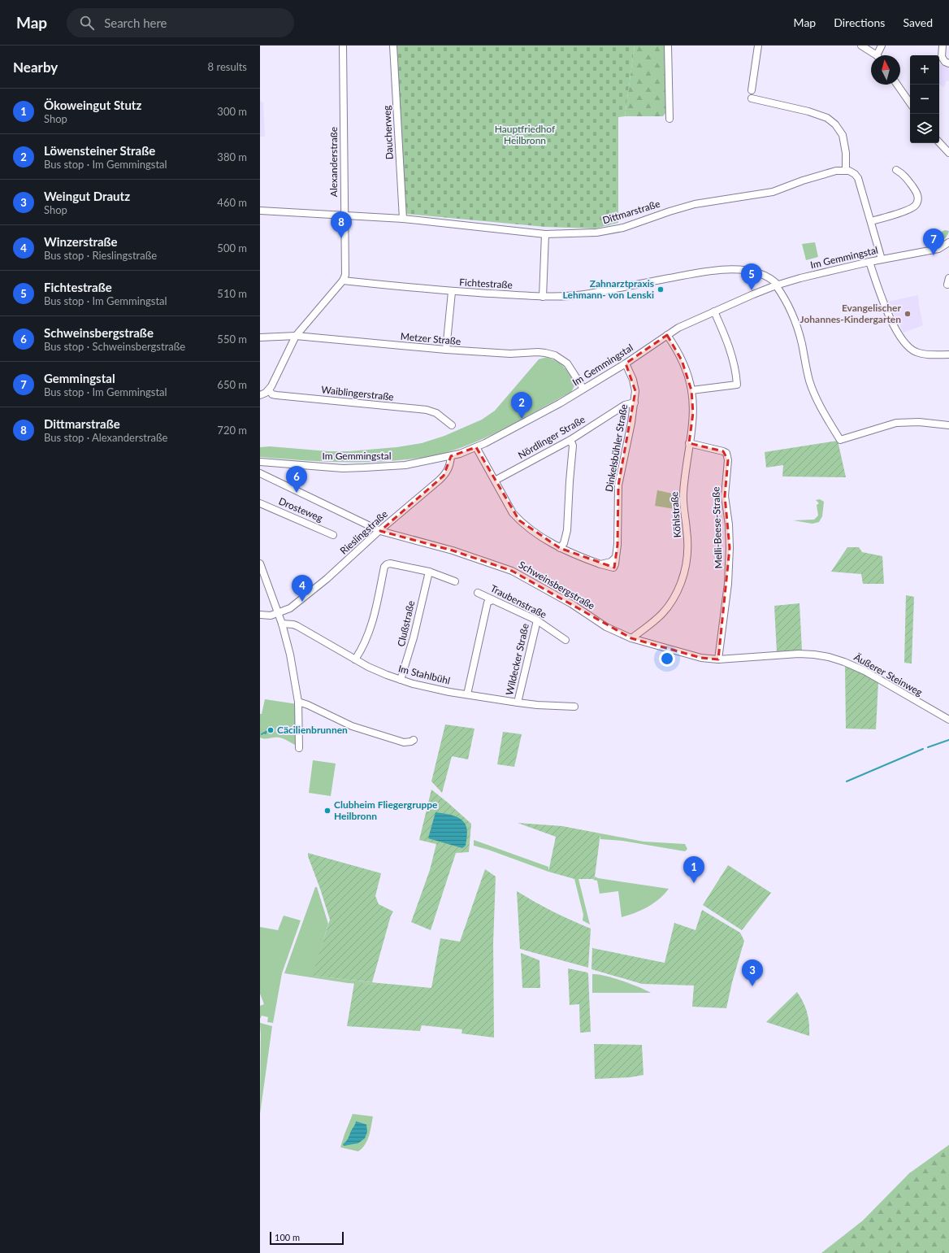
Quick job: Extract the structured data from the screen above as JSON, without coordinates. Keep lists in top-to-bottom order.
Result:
{
  "streets": {
    "street": [
      "Daucherweg",
      "Alexanderstraße",
      "Dittmarstraße",
      "Im Gemmingstal",
      "Fichtestraße",
      "Metzer Straße",
      "Waiblingerstraße",
      "Nördlinger Straße",
      "Dinkelsbühler Straße",
      "Drosteweg",
      "Köhlstraße",
      "Melli-Beese-Straße",
      "Rieslingstraße",
      "Schweinsbergstraße",
      "Traubenstraße",
      "Clußstraße",
      "Wildecker Straße",
      "Im Stahlbühl",
      "Äußerer Steinweg"
    ]
  },
  "crossings": [
    ["Daucherweg", "Dittmarstraße"],
    ["Alexanderstraße", "Dittmarstraße"],
    ["Alexanderstraße", "Fichtestraße"],
    ["Im Gemmingstal", "Fichtestraße"],
    ["Im Gemmingstal", "Metzer Straße"],
    ["Im Gemmingstal", "Dinkelsbühler Straße"],
    ["Im Gemmingstal", "Köhlstraße"],
    ["Im Gemmingstal", "Rieslingstraße"],
    ["Nördlinger Straße", "Dinkelsbühler Straße"],
    ["Köhlstraße", "Melli-Beese-Straße"],
    ["Köhlstraße", "Schweinsbergstraße"],
    ["Melli-Beese-Straße", "Schweinsbergstraße"],
    ["Melli-Beese-Straße", "Äußerer Steinweg"],
    ["Rieslingstraße", "Schweinsbergstraße"],
    ["Schweinsbergstraße", "Äußerer Steinweg"],
    ["Traubenstraße", "Wildecker Straße"],
    ["Clußstraße", "Im Stahlbühl"],
    ["Wildecker Straße", "Im Stahlbühl"]
  ],
  "parks": ["Hauptfriedhof Heilbronn"],
  "places": [
    "Zahnarztpraxis Lehmann- von Lenski",
    "Evangelischer Johannes-Kindergarten",
    "Cäcilienbrunnen",
    "Clubheim Fliegergruppe Heilbronn"
  ],
  "scale_bar": "100 m",
  "north": "top",
  "page": {
    "header": "Map",
    "search": "Search here",
    "nav": ["Map", "Directions", "Saved"],
    "heading": ["Nearby", "8 results"],
    "map_buttons": ["+", "−"],
    "list": [
      {
        "mark": "1",
        "name": "Ökoweingut Stutz",
        "note": "Shop",
        "value": "300 m"
      },
      {
        "mark": "2",
        "name": "Löwensteiner Straße",
        "note": "Bus stop · Im Gemmingstal",
        "value": "380 m"
      },
      {
        "mark": "3",
        "name": "Weingut Drautz",
        "note": "Shop",
        "value": "460 m"
      },
      {
        "mark": "4",
        "name": "Winzerstraße",
        "note": "Bus stop · Rieslingstraße",
        "value": "500 m"
      },
      {
        "mark": "5",
        "name": "Fichtestraße",
        "note": "Bus stop · Im Gemmingstal",
        "value": "510 m"
      },
      {
        "mark": "6",
        "name": "Schweinsbergstraße",
        "note": "Bus stop · Schweinsbergstraße",
        "value": "550 m"
      },
      {
        "mark": "7",
        "name": "Gemmingstal",
        "note": "Bus stop · Im Gemmingstal",
        "value": "650 m"
      },
      {
        "mark": "8",
        "name": "Dittmarstraße",
        "note": "Bus stop · Alexanderstraße",
        "value": "720 m"
      }
    ],
    "pins": [
      "8",
      "7",
      "5",
      "2",
      "6",
      "4",
      "1",
      "3"
    ],
    "scale": "100 m"
  }
}
